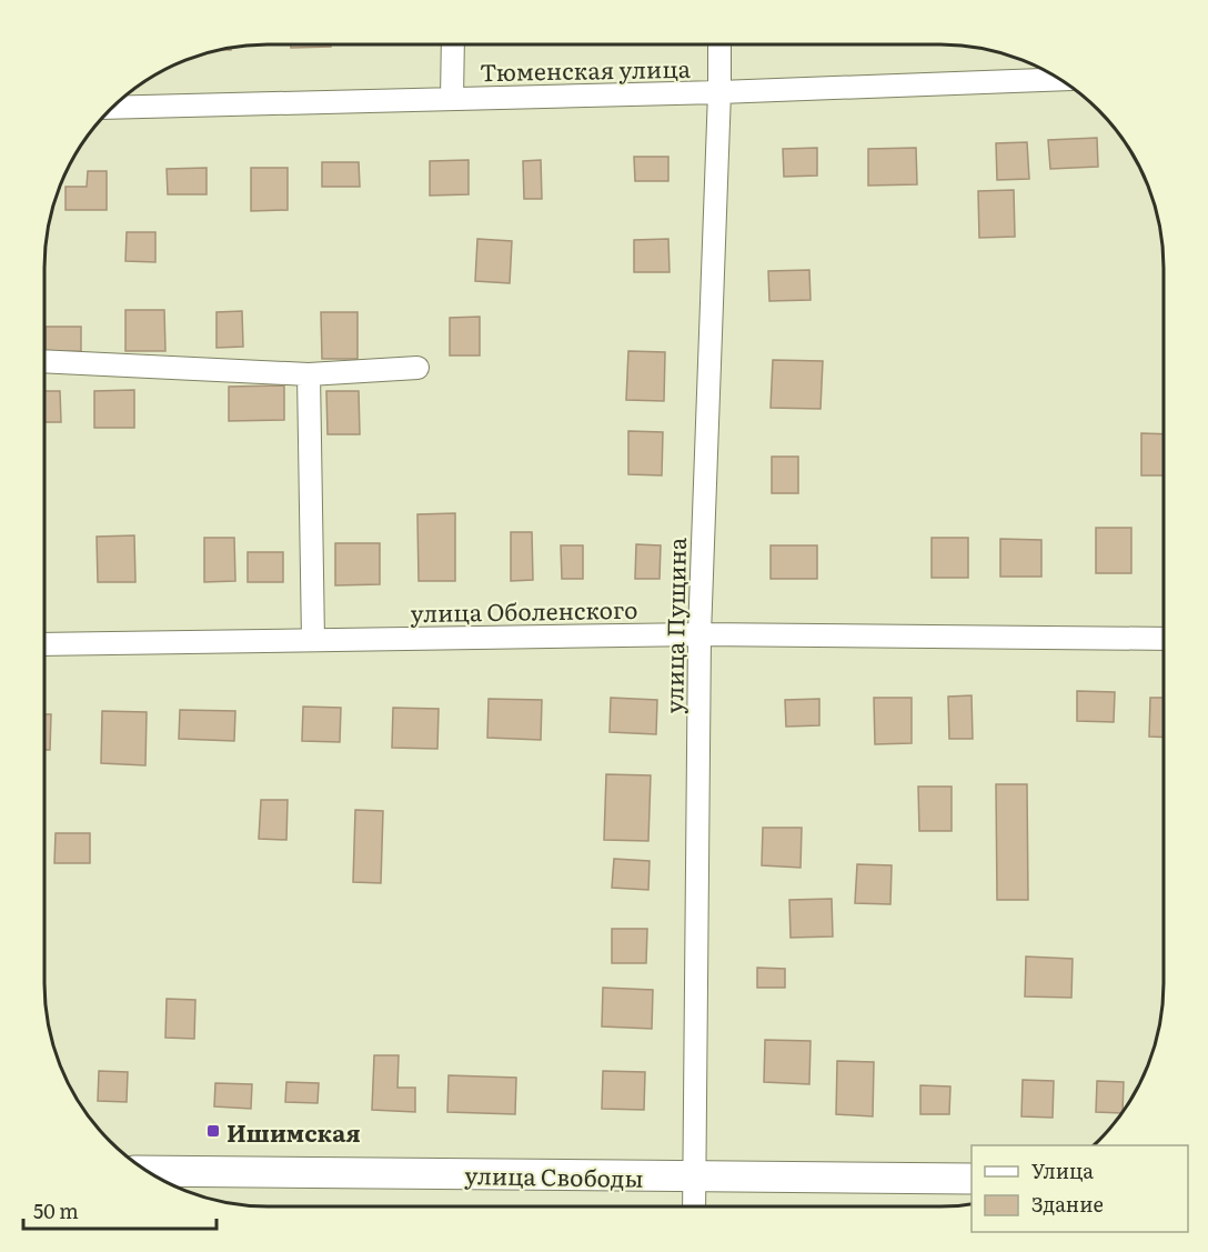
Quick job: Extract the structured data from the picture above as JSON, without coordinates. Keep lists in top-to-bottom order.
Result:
{
  "streets": {
    "street": [
      "Тюменская улица",
      "улица Оболенского",
      "улица Пущина",
      "улица Свободы"
    ]
  },
  "crossings": [
    ["Тюменская улица", "улица Пущина"],
    ["улица Оболенского", "улица Пущина"],
    ["улица Пущина", "улица Свободы"]
  ],
  "places": {
    "transit": ["Ишимская"]
  },
  "legend": ["Улица", "Здание"],
  "scale_bar": "50 m"
}
